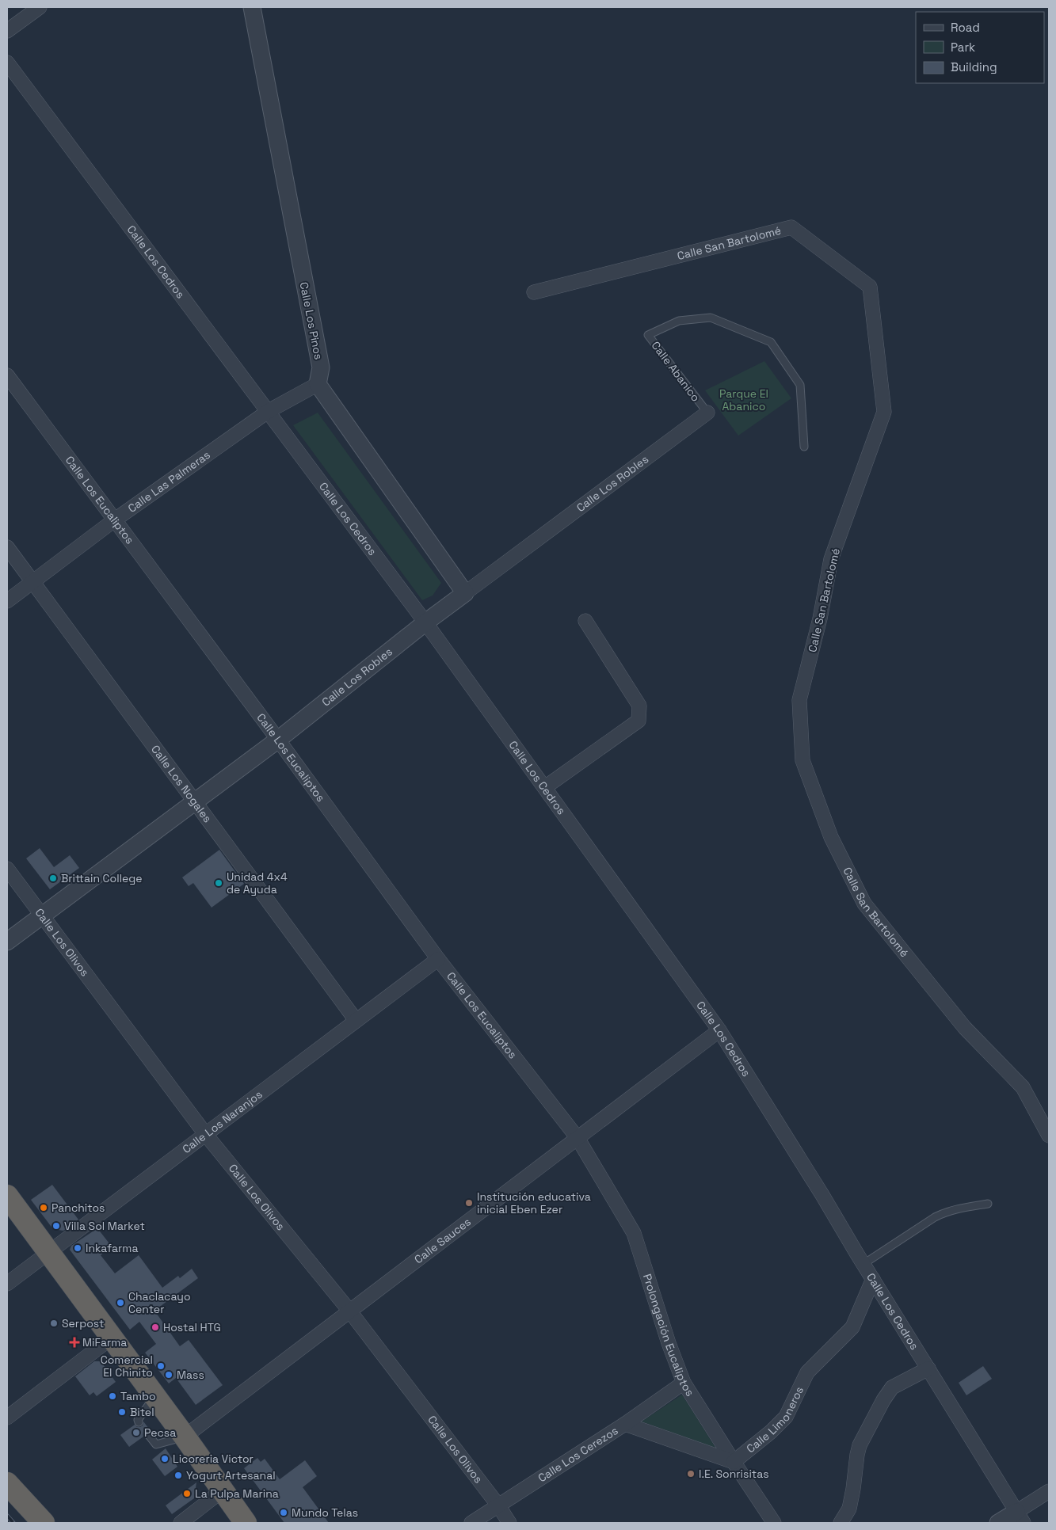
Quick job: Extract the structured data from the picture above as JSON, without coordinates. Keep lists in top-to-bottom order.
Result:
{
  "streets": {
    "street": [
      "Calle San Bartolomé",
      "Calle Los Cedros",
      "Calle Los Pinos",
      "Calle Las Palmeras",
      "Calle Los Robles",
      "Calle Los Eucaliptos",
      "Calle Los Nogales",
      "Calle Los Olivos",
      "Calle Los Naranjos",
      "Calle Sauces",
      "Prolongación Eucaliptos",
      "Calle Limoneros",
      "Calle Los Cerezos"
    ],
    "lane": ["Calle Abanico"]
  },
  "crossings": [
    ["Calle Los Cedros", "Calle Las Palmeras"],
    ["Calle Los Cedros", "Calle Los Robles"],
    ["Calle Los Cedros", "Calle Sauces"],
    ["Calle Los Cedros", "Calle Limoneros"],
    ["Calle Los Pinos", "Calle Las Palmeras"],
    ["Calle Abanico", "Calle Los Robles"],
    ["Calle Las Palmeras", "Calle Los Eucaliptos"],
    ["Calle Las Palmeras", "Calle Los Nogales"],
    ["Calle Los Robles", "Calle Los Eucaliptos"],
    ["Calle Los Robles", "Calle Los Nogales"],
    ["Calle Los Robles", "Calle Los Olivos"],
    ["Calle Los Eucaliptos", "Calle Los Naranjos"],
    ["Calle Los Eucaliptos", "Calle Sauces"],
    ["Calle Los Eucaliptos", "Prolongación Eucaliptos"],
    ["Calle Los Nogales", "Calle Los Naranjos"],
    ["Calle Los Olivos", "Calle Los Naranjos"],
    ["Calle Los Olivos", "Calle Sauces"],
    ["Calle Los Olivos", "Calle Los Cerezos"],
    ["Calle Sauces", "Prolongación Eucaliptos"],
    ["Prolongación Eucaliptos", "Calle Limoneros"],
    ["Prolongación Eucaliptos", "Calle Los Cerezos"]
  ],
  "parks": ["Parque El Abanico"],
  "places": {
    "other": [
      "Brittain College",
      "Unidad 4x4 de Ayuda",
      "Institución educativa inicial Eben Ezer",
      "Panchitos",
      "Villa Sol Market",
      "Inkafarma",
      "Chaclacayo Center",
      "Serpost",
      "Hostal HTG",
      "Comercial El Chinito",
      "Mass",
      "Tambo",
      "Bitel",
      "Pecsa",
      "Licoreria Victor",
      "I.E. Sonrisitas",
      "Yogurt Artesanal",
      "La Pulpa Marina",
      "Mundo Telas"
    ],
    "health": ["MiFarma"]
  },
  "legend": ["Road", "Park", "Building"]
}
